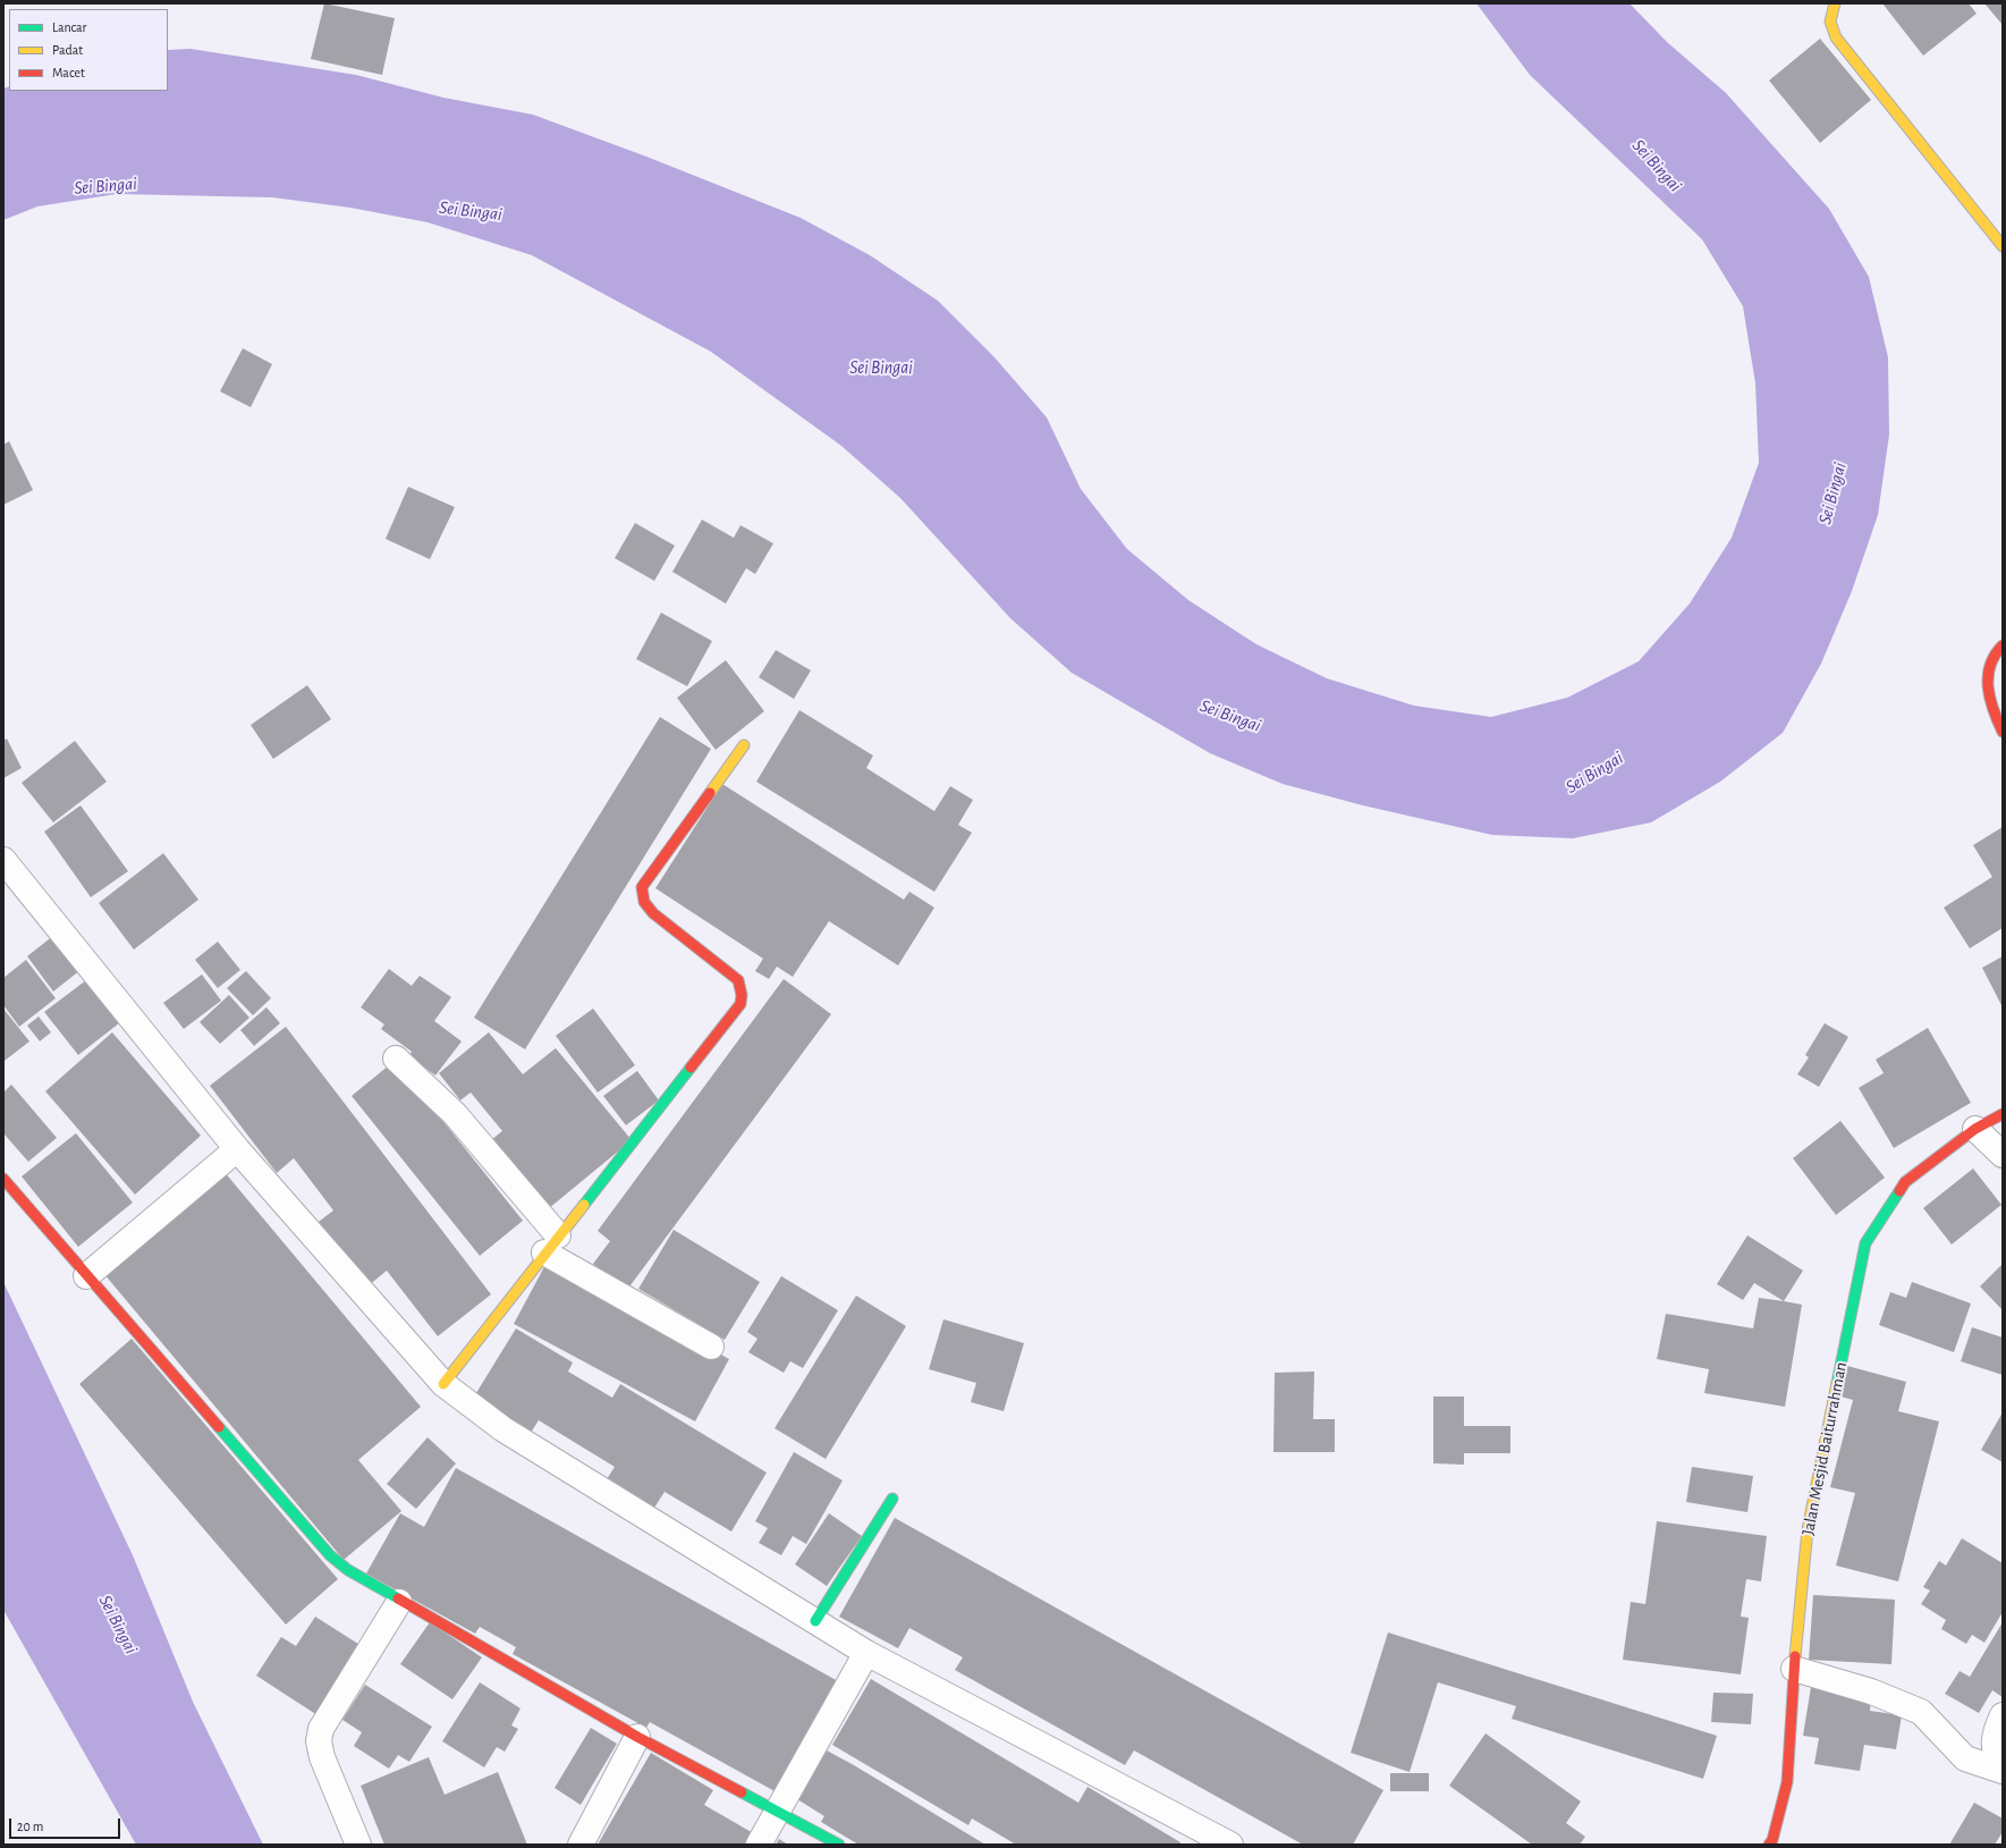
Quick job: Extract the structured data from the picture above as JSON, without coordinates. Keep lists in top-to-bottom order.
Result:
{
  "streets": {
    "street": ["Jalan Mesjid Baiturrahman"]
  },
  "water": ["Sei Bingai"],
  "legend": ["Lancar", "Padat", "Macet"],
  "scale_bar": "20 m"
}
